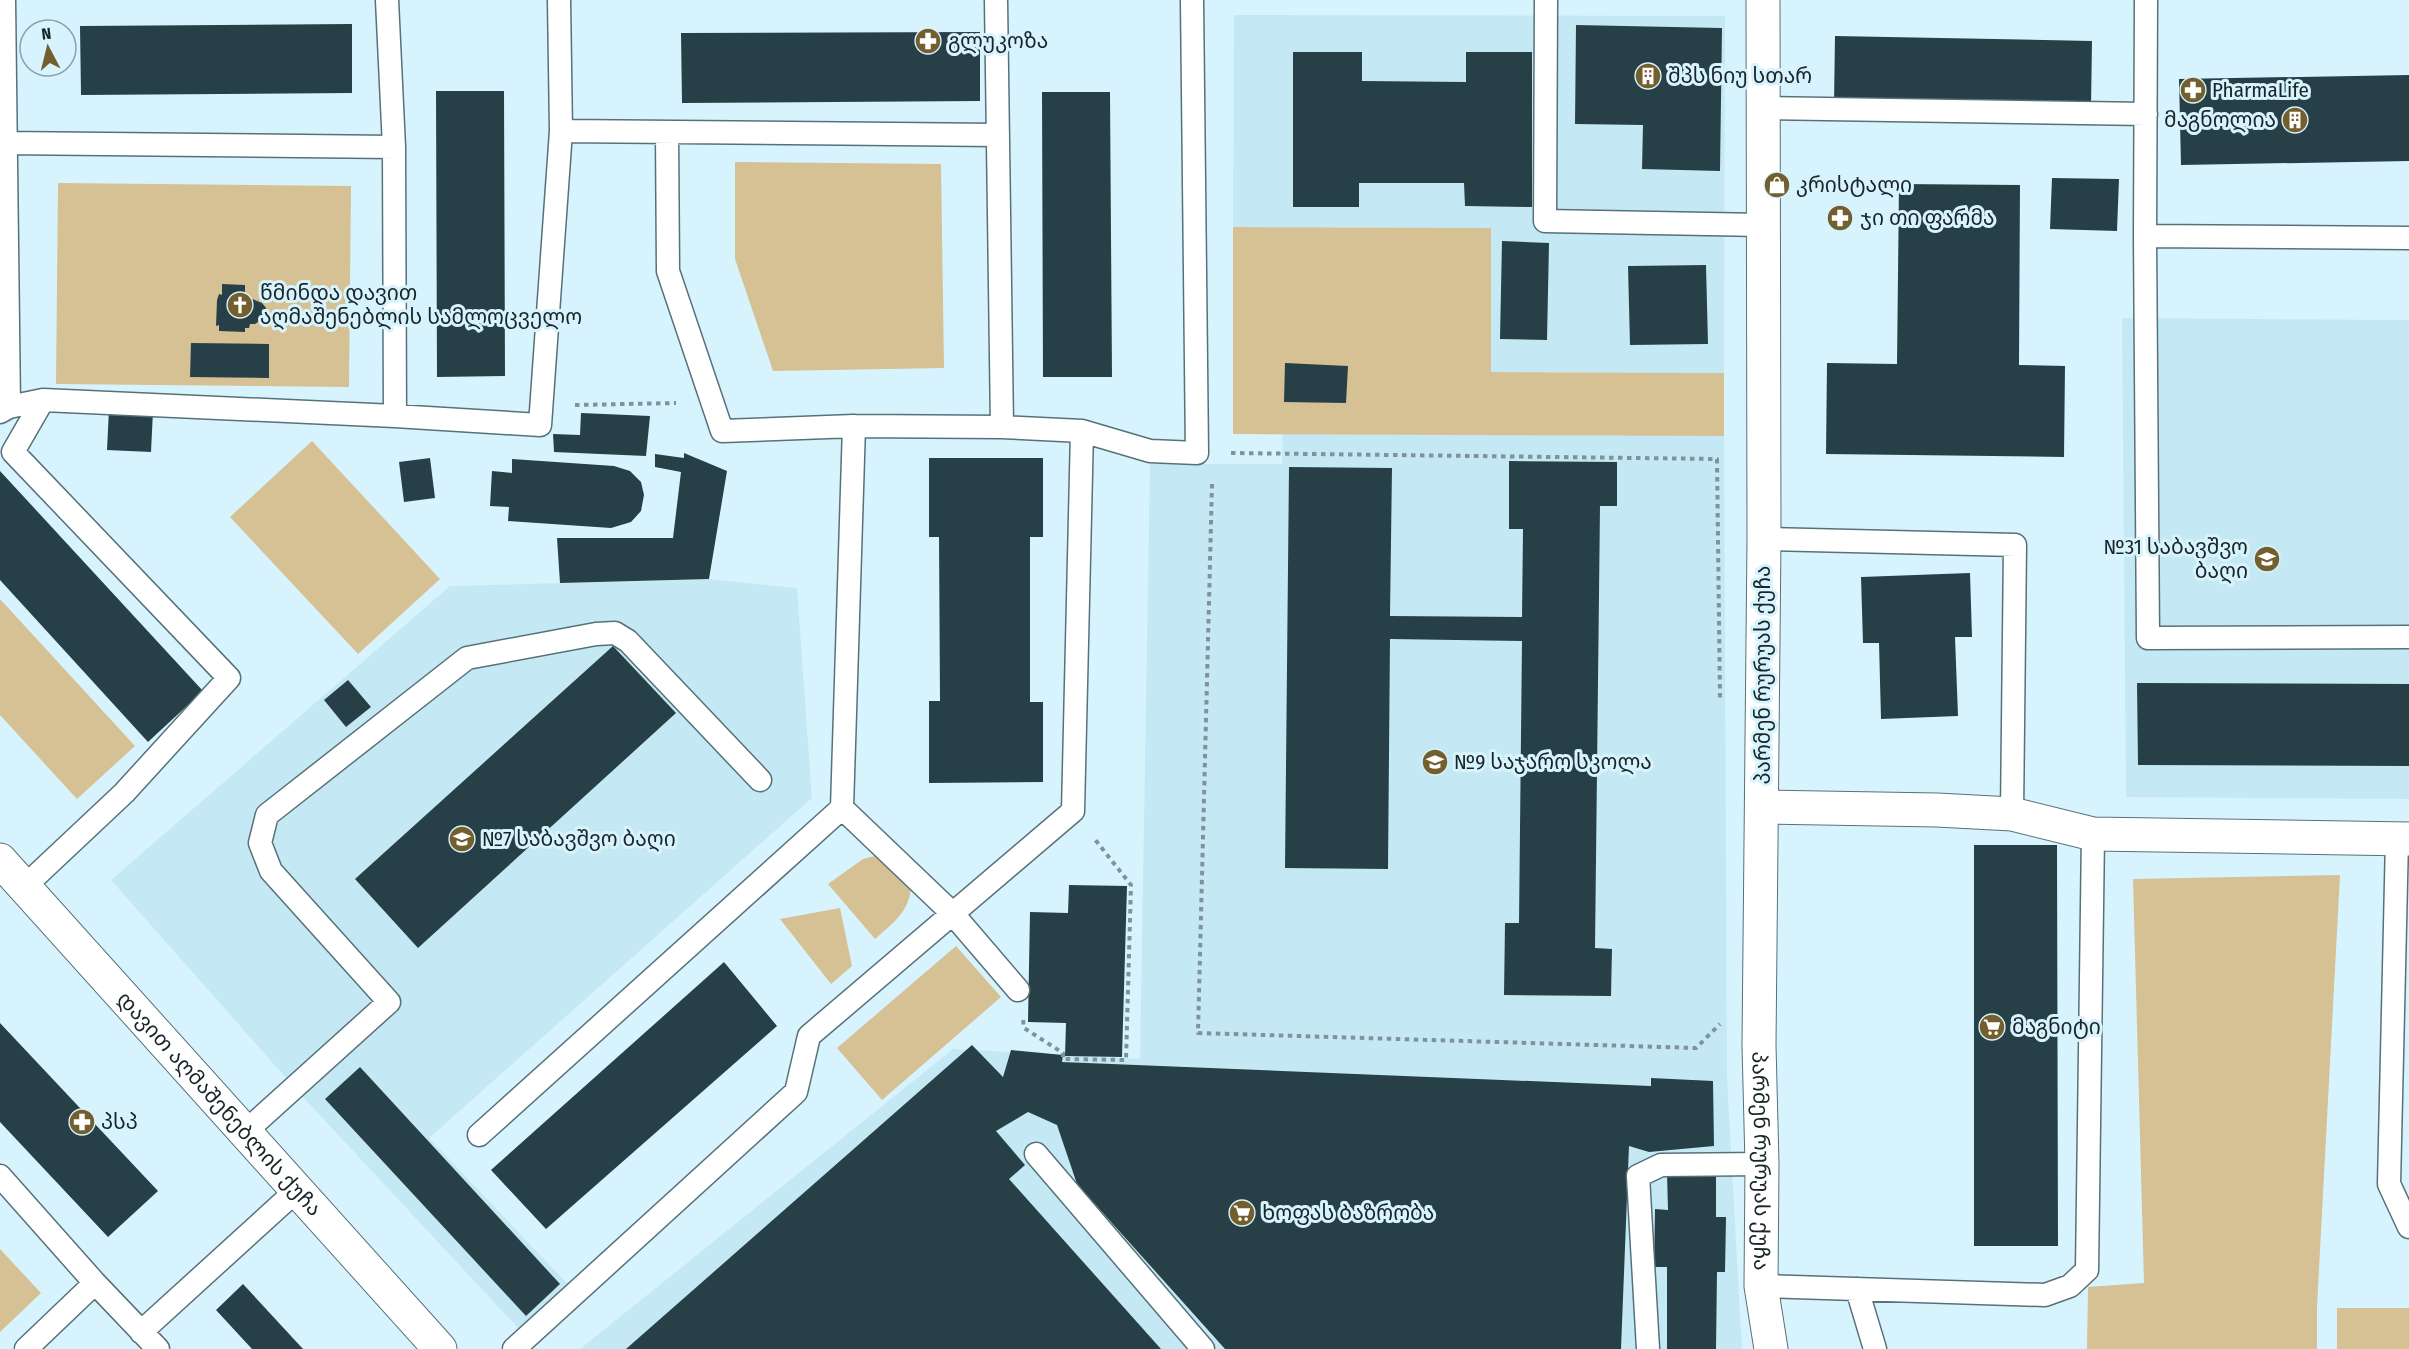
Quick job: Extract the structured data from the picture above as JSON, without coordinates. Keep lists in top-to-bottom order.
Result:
{
  "streets": {
    "street": ["პარმენ რურუას ქუჩა", "დავით აღმაშენებლის ქუჩა"]
  },
  "places": {
    "pharmacy": [
      "გლუკოზა",
      "PharmaLife",
      "ჯი თი ფარმა",
      "პსპ"
    ],
    "building": ["შპს ნიუ სთარ", "მაგნოლია"],
    "shop": ["კრისტალი"],
    "church": ["წმინდა დავით აღმაშენებლის სამლოცველო"],
    "school or university": ["№31 საბავშვო ბაღი", "№9 საჯარო სკოლა", "№7 საბავშვო ბაღი"],
    "supermarket": ["მაგნიტი", "Ხოფას Ბაზრობა"]
  },
  "north": "top"
}
